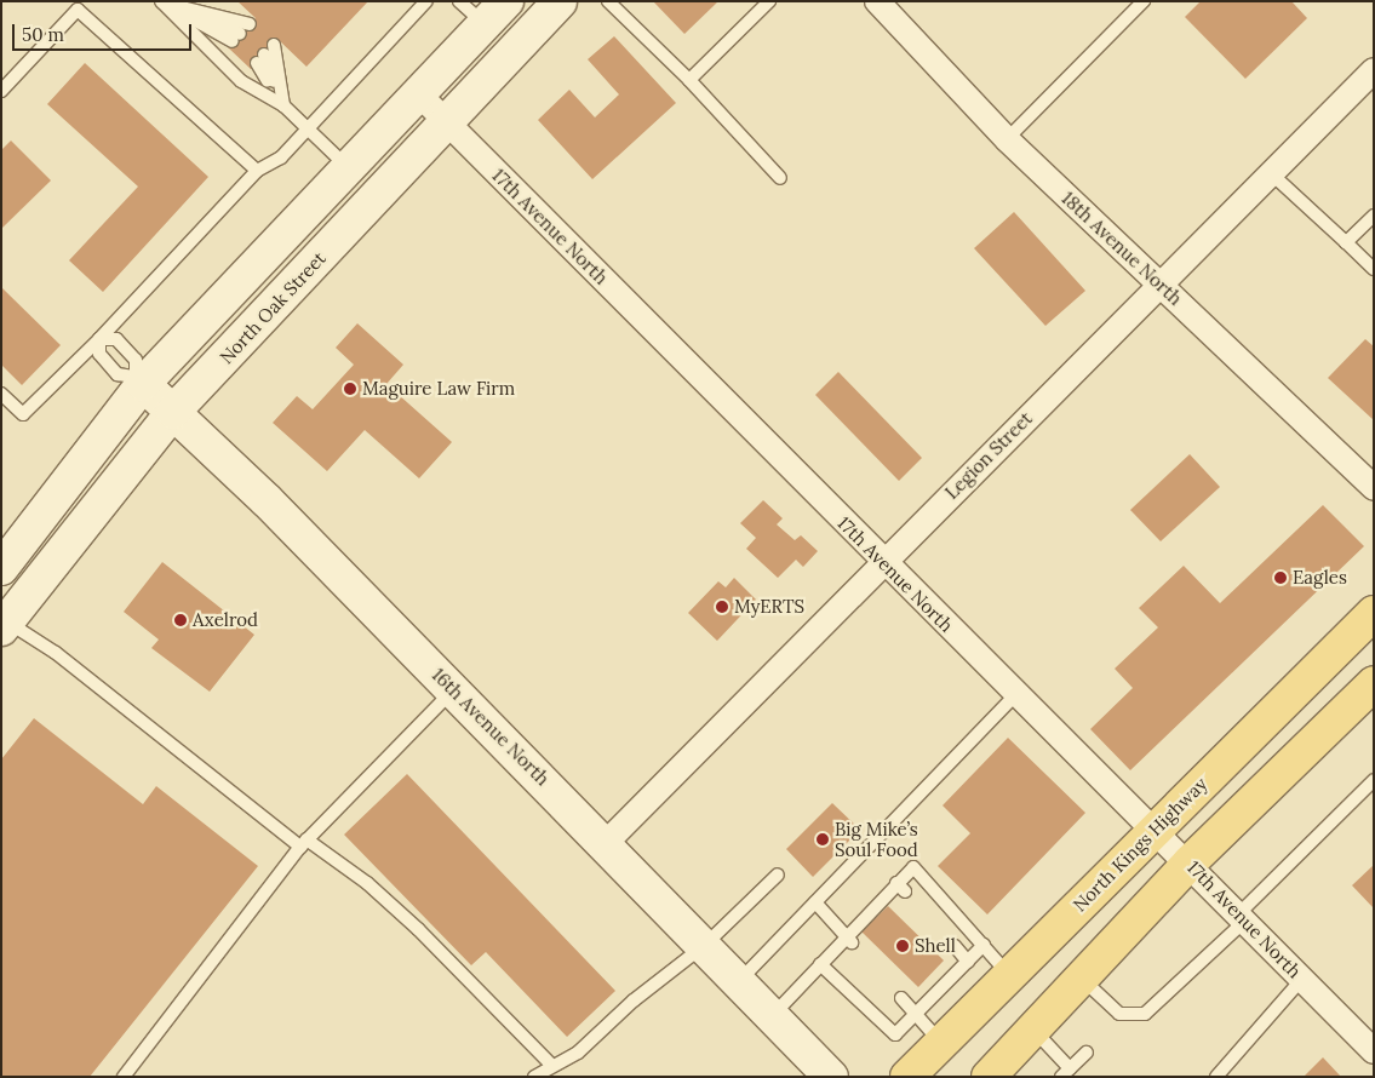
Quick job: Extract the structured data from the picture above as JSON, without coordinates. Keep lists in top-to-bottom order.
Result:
{
  "streets": {
    "main road": ["North Oak Street", "16th Avenue North", "North Kings Highway"],
    "street": ["17th Avenue North", "18th Avenue North", "Legion Street"]
  },
  "crossings": [
    ["17th Avenue North", "North Oak Street"],
    ["17th Avenue North", "Legion Street"],
    ["17th Avenue North", "North Kings Highway"],
    ["18th Avenue North", "Legion Street"],
    ["North Oak Street", "16th Avenue North"],
    ["Legion Street", "16th Avenue North"]
  ],
  "places": [
    "Maguire Law Firm",
    "Eagles",
    "MyERTS",
    "Axelrod",
    "Big Mike’s Soul Food",
    "Shell"
  ],
  "scale_bar": "50 m"
}
